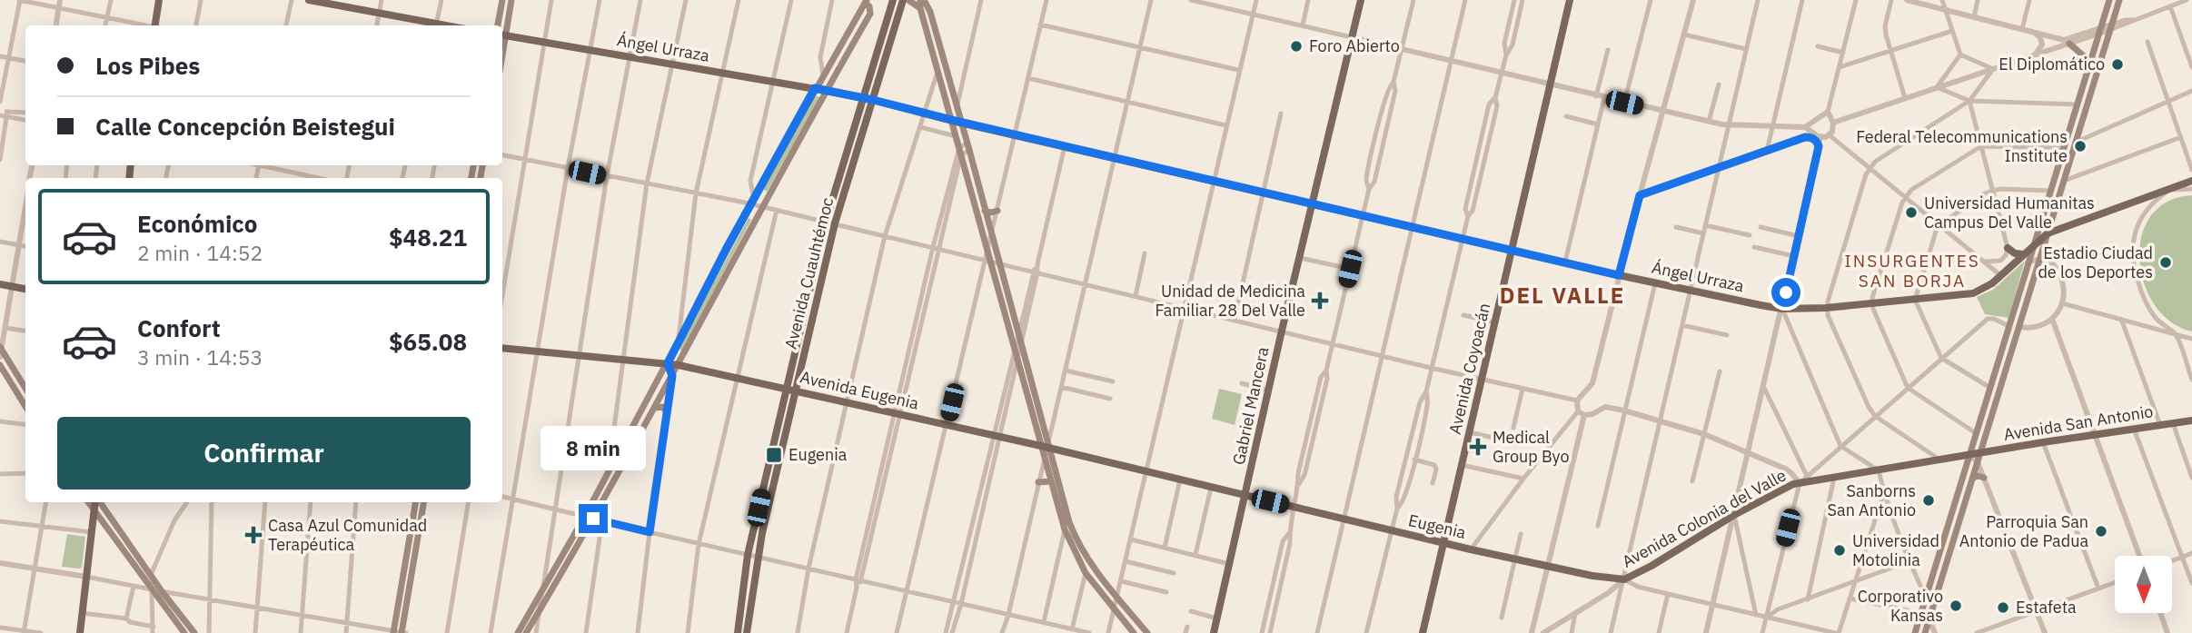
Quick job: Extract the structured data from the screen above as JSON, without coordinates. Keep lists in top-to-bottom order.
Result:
{
  "streets": {
    "main road": [
      "Ángel Urraza",
      "Avenida Cuauhtémoc",
      "Avenida Coyoacán",
      "Avenida Eugenia",
      "Gabriel Mancera",
      "Avenida San Antonio",
      "Avenida Colonia del Valle",
      "Eugenia"
    ]
  },
  "crossings": [
    ["Ángel Urraza", "Avenida Cuauhtémoc"],
    ["Ángel Urraza", "Avenida Coyoacán"],
    ["Ángel Urraza", "Gabriel Mancera"],
    ["Avenida Cuauhtémoc", "Avenida Eugenia"],
    ["Avenida Coyoacán", "Eugenia"],
    ["Avenida Eugenia", "Gabriel Mancera"],
    ["Avenida Eugenia", "Eugenia"],
    ["Gabriel Mancera", "Eugenia"],
    ["Avenida San Antonio", "Avenida Colonia del Valle"],
    ["Avenida Colonia del Valle", "Eugenia"]
  ],
  "districts": ["INSURGENTES SAN BORJA", "DEL VALLE"],
  "places": {
    "other": [
      "Foro Abierto",
      "El Diplomático",
      "Federal Telecommunications Institute",
      "Universidad Humanitas Campus Del Valle",
      "Estadio Ciudad de los Deportes",
      "Sanborns San Antonio",
      "Parroquia San Antonio de Padua",
      "Universidad Motolinia",
      "Corporativo Kansas",
      "Estafeta"
    ],
    "health": ["Unidad de Medicina Familiar 28 Del Valle", "Medical Group Byo", "Casa Azul Comunidad Terapéutica"],
    "transit": ["Eugenia"]
  },
  "north": "bottom",
  "page": {
    "banner": ["Los Pibes", "Calle Concepción Beistegui"],
    "list": [
      {
        "name": "Económico",
        "note": "2 min · 14:52",
        "value": "$48.21"
      },
      {
        "name": "Confort",
        "note": "3 min · 14:53",
        "value": "$65.08"
      }
    ],
    "buttons": "Confirmar",
    "bubble": "8 min"
  }
}
